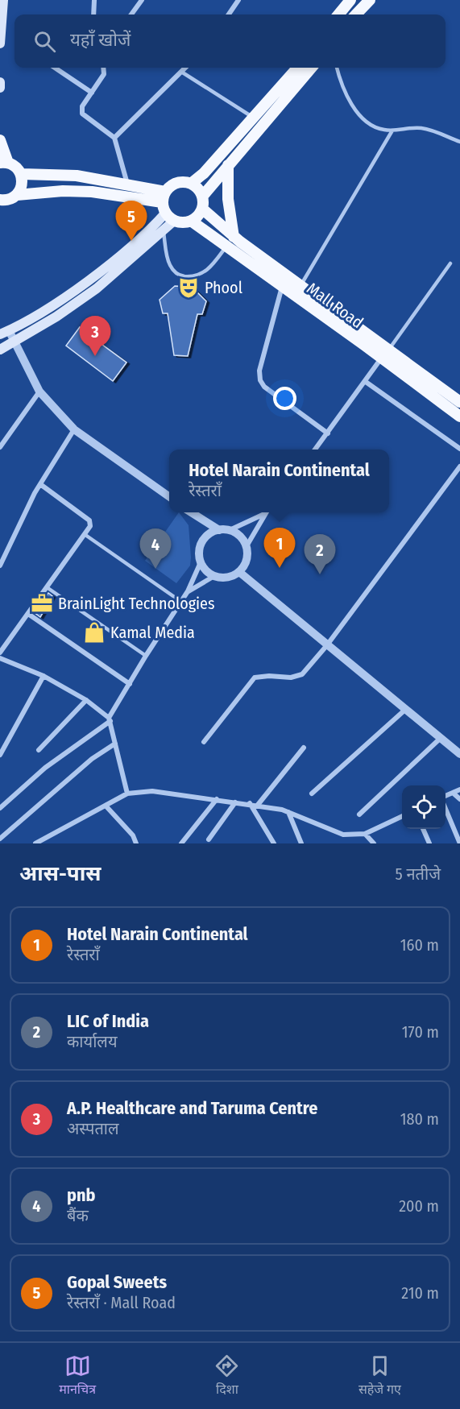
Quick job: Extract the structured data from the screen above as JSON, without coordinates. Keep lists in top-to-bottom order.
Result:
{
  "streets": {
    "main road": ["Mall Road"]
  },
  "places": {
    "theatre": ["Phool"],
    "office": ["BrainLight Technologies"],
    "shop": ["Kamal Media"]
  },
  "page": {
    "search": "यहाँ खोजें",
    "pins": [
      "5",
      "3",
      "1",
      "4",
      "2"
    ],
    "popup": ["Hotel Narain Continental", "रेस्तराँ"],
    "heading": ["आस-पास", "5 नतीजे"],
    "list": [
      {
        "mark": "1",
        "name": "Hotel Narain Continental",
        "note": "रेस्तराँ",
        "value": "160 m"
      },
      {
        "mark": "2",
        "name": "LIC of India",
        "note": "कार्यालय",
        "value": "170 m"
      },
      {
        "mark": "3",
        "name": "A.P. Healthcare and Taruma Centre",
        "note": "अस्पताल",
        "value": "180 m"
      },
      {
        "mark": "4",
        "name": "pnb",
        "note": "बैंक",
        "value": "200 m"
      },
      {
        "mark": "5",
        "name": "Gopal Sweets",
        "note": "रेस्तराँ · Mall Road",
        "value": "210 m"
      }
    ],
    "nav": ["मानचित्र", "दिशा", "सहेजे गए"]
  }
}
